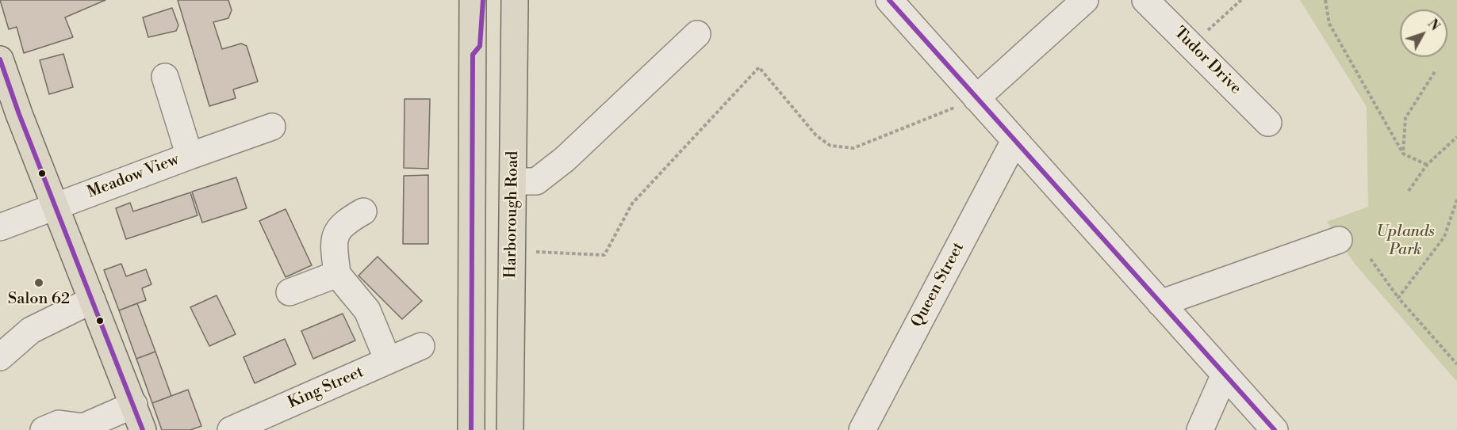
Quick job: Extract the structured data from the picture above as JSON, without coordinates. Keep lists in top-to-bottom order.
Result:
{
  "streets": {
    "main road": ["Harborough Road"],
    "street": [
      "Tudor Drive",
      "Meadow View",
      "Queen Street",
      "King Street"
    ]
  },
  "parks": ["Uplands Park"],
  "places": ["Salon 62"],
  "north": "top right"
}
